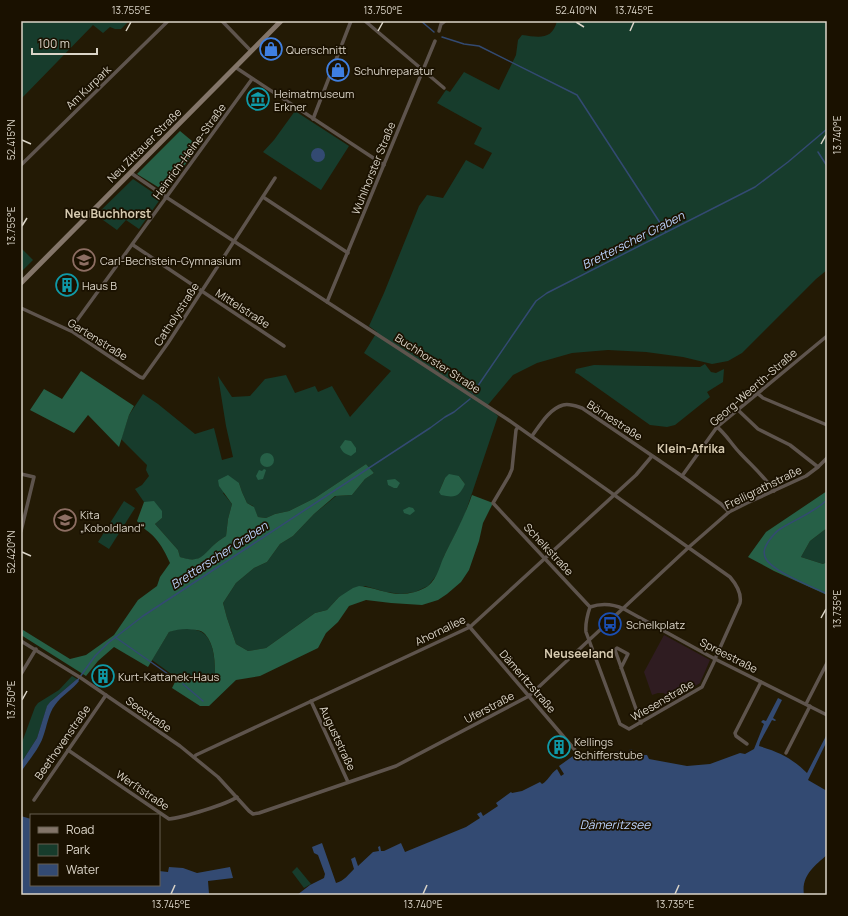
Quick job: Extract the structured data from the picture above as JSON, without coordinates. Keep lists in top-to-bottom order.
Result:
{
  "streets": {
    "main road": ["Neu Zittauer Straße"],
    "street": [
      "Am Kurpark",
      "Heinrich-Heine-Straße",
      "Wuhlhorster Straße",
      "Mittelstraße",
      "Catholystraße",
      "Gartenstraße",
      "Buchhorster Straße",
      "Georg-Weerth-Straße",
      "Börnestraße",
      "Freiligrathstraße",
      "Schelkstraße",
      "Ahornallee",
      "Spreestraße",
      "Dämeritzstraße",
      "Wiesenstraße",
      "Uferstraße",
      "Seestraße",
      "Auguststraße",
      "Beethovenstraße",
      "Werftstraße"
    ]
  },
  "crossings": [
    ["Neu Zittauer Straße", "Buchhorster Straße"],
    ["Heinrich-Heine-Straße", "Mittelstraße"],
    ["Heinrich-Heine-Straße", "Gartenstraße"],
    ["Heinrich-Heine-Straße", "Buchhorster Straße"],
    ["Wuhlhorster Straße", "Buchhorster Straße"],
    ["Mittelstraße", "Catholystraße"],
    ["Catholystraße", "Gartenstraße"],
    ["Catholystraße", "Buchhorster Straße"],
    ["Buchhorster Straße", "Börnestraße"],
    ["Buchhorster Straße", "Freiligrathstraße"],
    ["Buchhorster Straße", "Schelkstraße"],
    ["Buchhorster Straße", "Ahornallee"],
    ["Buchhorster Straße", "Wiesenstraße"],
    ["Buchhorster Straße", "Uferstraße"],
    ["Georg-Weerth-Straße", "Börnestraße"],
    ["Börnestraße", "Freiligrathstraße"],
    ["Börnestraße", "Ahornallee"],
    ["Freiligrathstraße", "Uferstraße"],
    ["Schelkstraße", "Ahornallee"],
    ["Ahornallee", "Dämeritzstraße"],
    ["Ahornallee", "Seestraße"],
    ["Ahornallee", "Auguststraße"],
    ["Spreestraße", "Wiesenstraße"],
    ["Spreestraße", "Uferstraße"],
    ["Dämeritzstraße", "Uferstraße"],
    ["Wiesenstraße", "Uferstraße"],
    ["Uferstraße", "Seestraße"],
    ["Uferstraße", "Auguststraße"],
    ["Seestraße", "Beethovenstraße"],
    ["Seestraße", "Werftstraße"],
    ["Beethovenstraße", "Werftstraße"]
  ],
  "districts": ["Neu Buchhorst", "Klein-Afrika", "Neuseeland"],
  "water": ["Bretterscher Graben", "Dämeritzsee"],
  "places": {
    "shop": ["Querschnitt", "Schuhreparatur"],
    "museum": ["Heimatmuseum Erkner"],
    "school or university": ["Carl-Bechstein-Gymnasium", "Kita „Koboldland“"],
    "building": ["Haus B", "Kurt-Kattanek-Haus", "Kellings Schifferstube"],
    "bus stop": ["Schelkplatz"]
  },
  "legend": ["Road", "Park", "Water"],
  "scale_bar": "100 m",
  "coordinates": [
    "13.755°E",
    "13.750°E",
    "52.410°N",
    "13.745°E",
    "13.740°E",
    "52.415°N",
    "52.420°N",
    "13.735°E"
  ]
}
